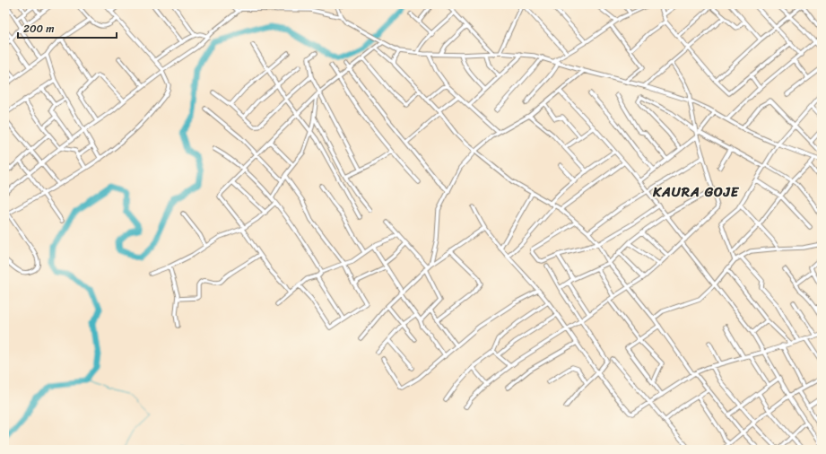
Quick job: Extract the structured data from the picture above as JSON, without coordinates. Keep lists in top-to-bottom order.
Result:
{
  "districts": ["KAURA GOJE"],
  "scale_bar": "200 m"
}
